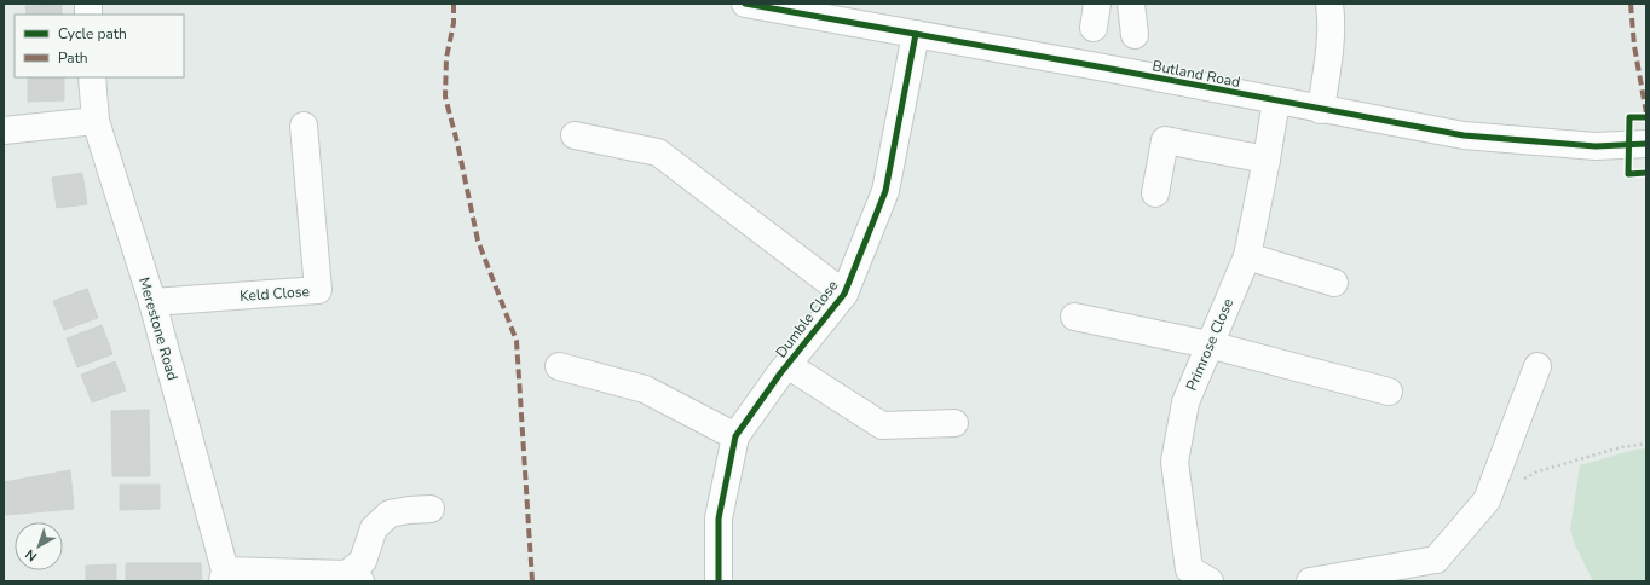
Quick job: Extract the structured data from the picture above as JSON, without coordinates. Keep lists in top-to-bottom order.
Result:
{
  "streets": {
    "street": [
      "Butland Road",
      "Keld Close",
      "Dumble Close",
      "Merestone Road",
      "Primrose Close"
    ]
  },
  "crossings": [
    ["Butland Road", "Dumble Close"],
    ["Butland Road", "Primrose Close"],
    ["Keld Close", "Merestone Road"]
  ],
  "legend": ["Cycle path", "Path"],
  "north": "bottom left"
}
